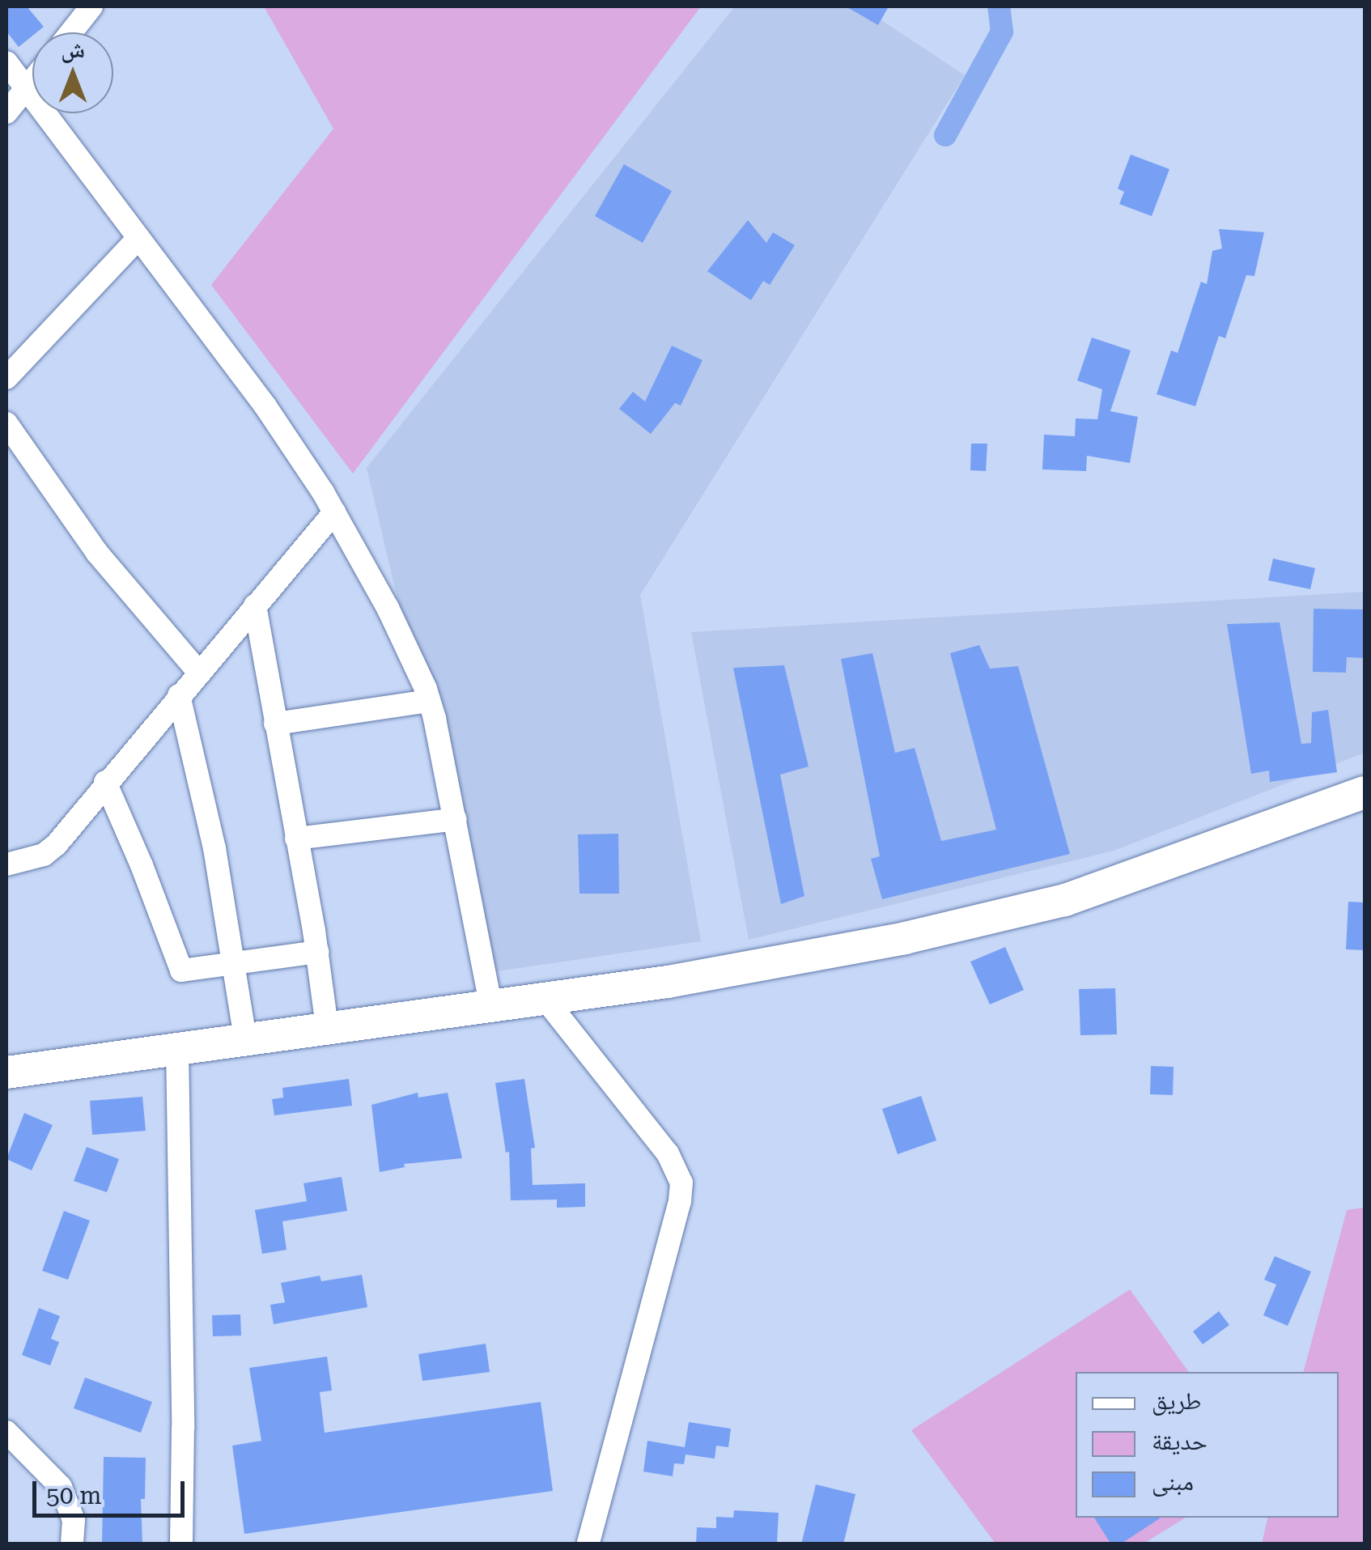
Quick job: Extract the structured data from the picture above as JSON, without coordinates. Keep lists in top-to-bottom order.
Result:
{
  "legend": ["طريق", "حديقة", "مبنى"],
  "scale_bar": "50 m",
  "north": "top"
}
